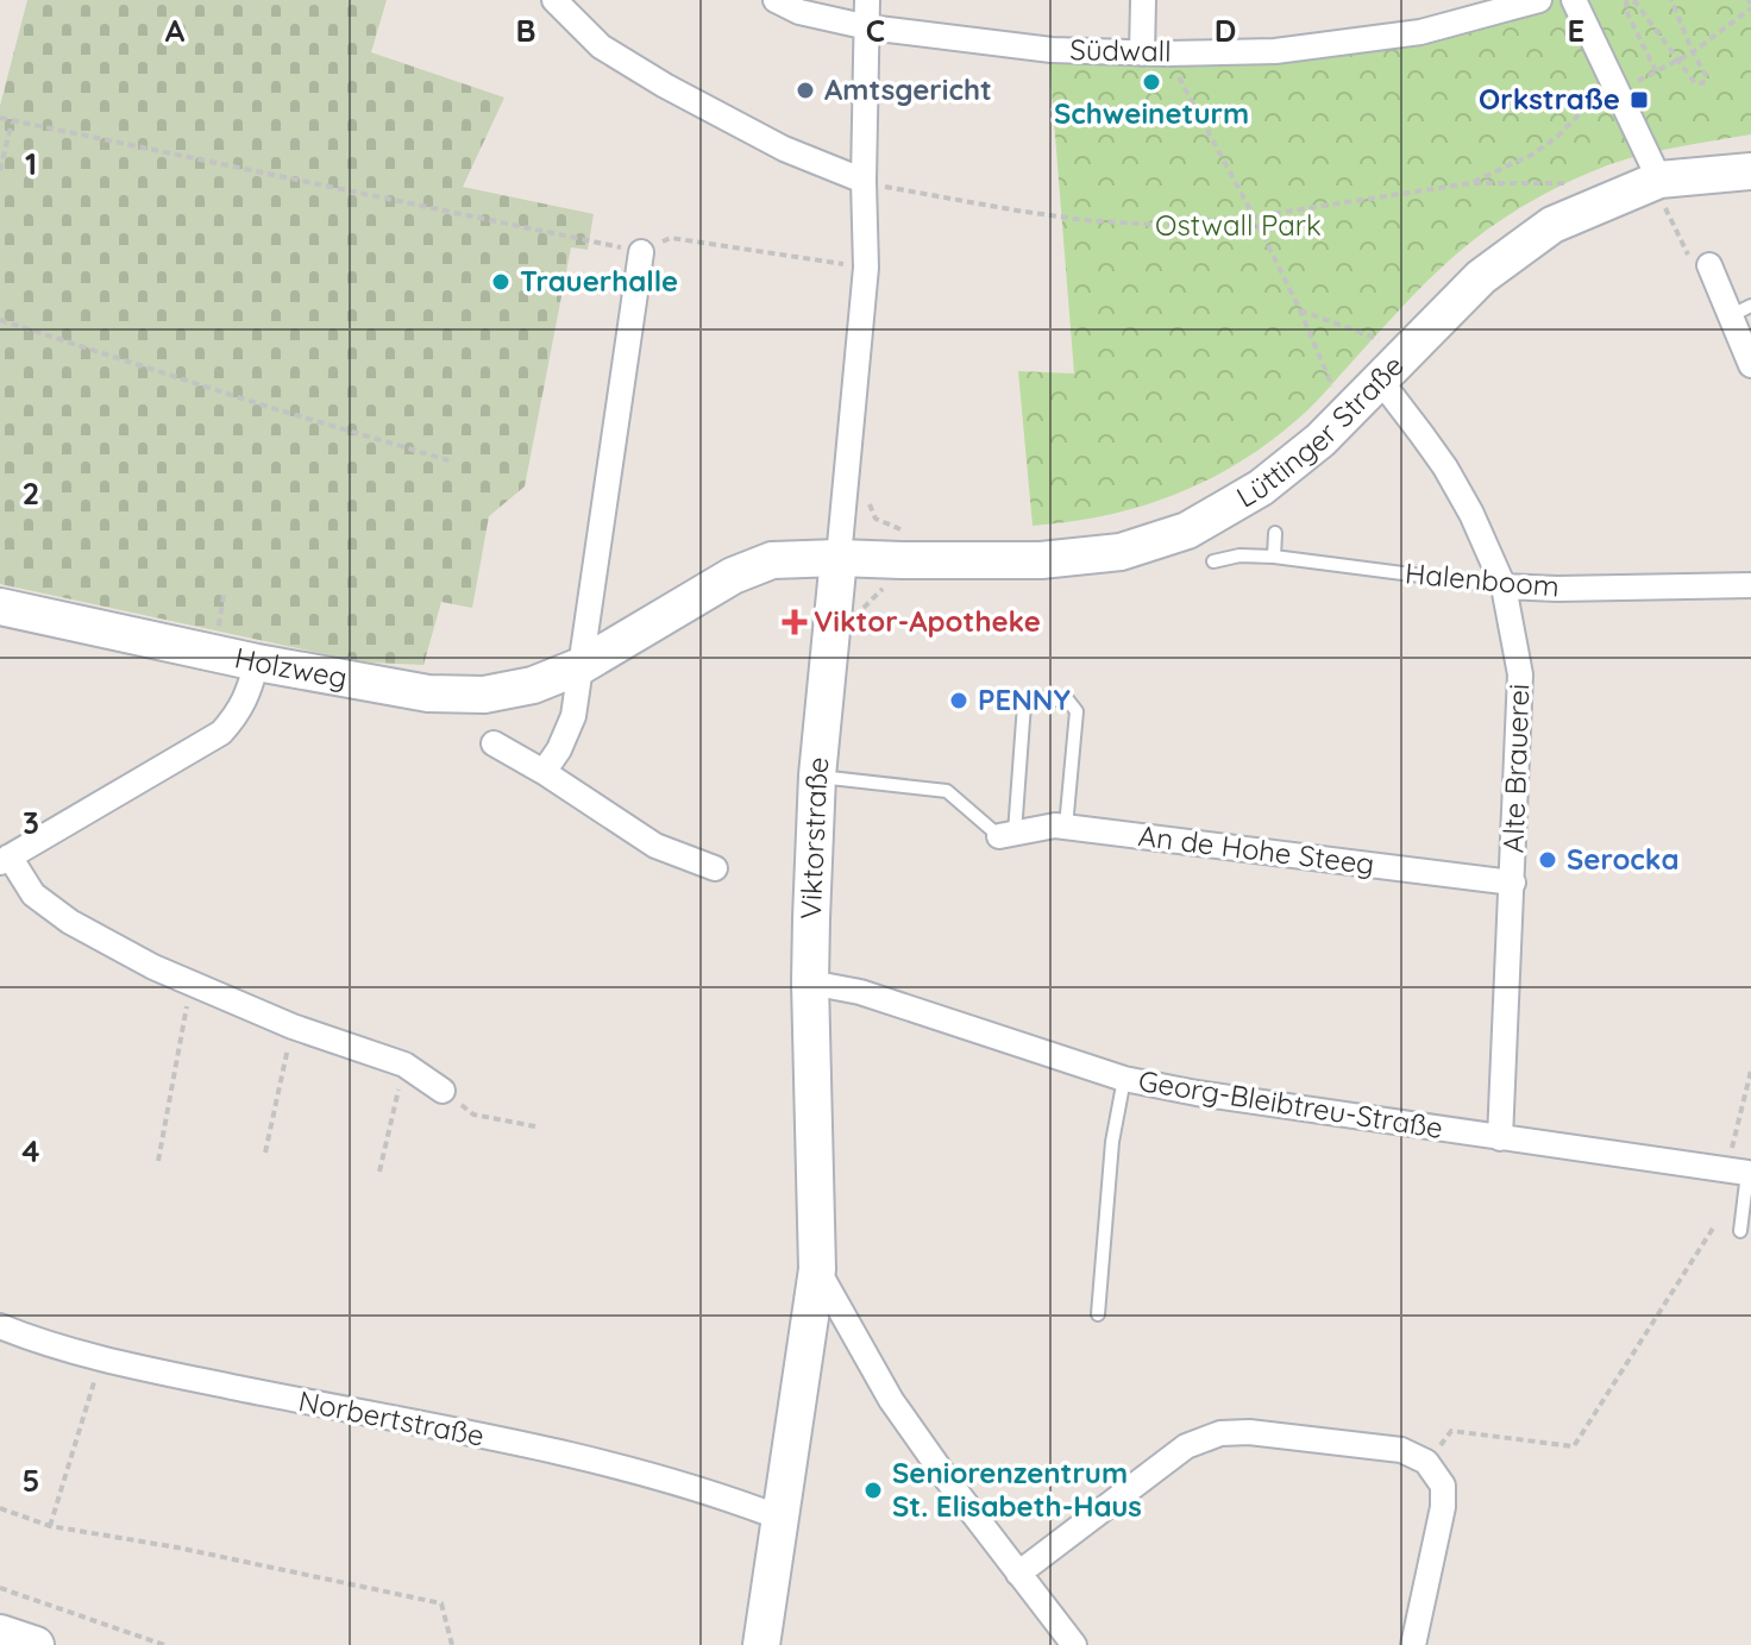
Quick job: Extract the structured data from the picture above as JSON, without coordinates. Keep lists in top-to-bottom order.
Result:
{
  "streets": {
    "street": [
      "Südwall",
      "Lüttinger Straße",
      "Halenboom",
      "Holzweg",
      "Alte Brauerei",
      "Viktorstraße",
      "An de Hohe Steeg",
      "Georg-Bleibtreu-Straße",
      "Norbertstraße"
    ]
  },
  "crossings": [
    ["Südwall", "Viktorstraße"],
    ["Lüttinger Straße", "Holzweg"],
    ["Lüttinger Straße", "Alte Brauerei"],
    ["Lüttinger Straße", "Viktorstraße"],
    ["Halenboom", "Alte Brauerei"],
    ["Holzweg", "Viktorstraße"],
    ["Alte Brauerei", "An de Hohe Steeg"],
    ["Alte Brauerei", "Georg-Bleibtreu-Straße"],
    ["Viktorstraße", "Georg-Bleibtreu-Straße"],
    ["Viktorstraße", "Norbertstraße"]
  ],
  "parks": ["Ostwall Park"],
  "places": {
    "other": [
      "Schweineturm",
      "Amtsgericht",
      "Trauerhalle",
      "PENNY",
      "Serocka",
      "Seniorenzentrum St. Elisabeth-Haus"
    ],
    "transit": ["Orkstraße"],
    "health": ["Viktor-Apotheke"]
  },
  "grid": {
    "columns": [
      "A",
      "B",
      "C",
      "D",
      "E"
    ],
    "rows": [
      "1",
      "2",
      "3",
      "4",
      "5"
    ]
  }
}
